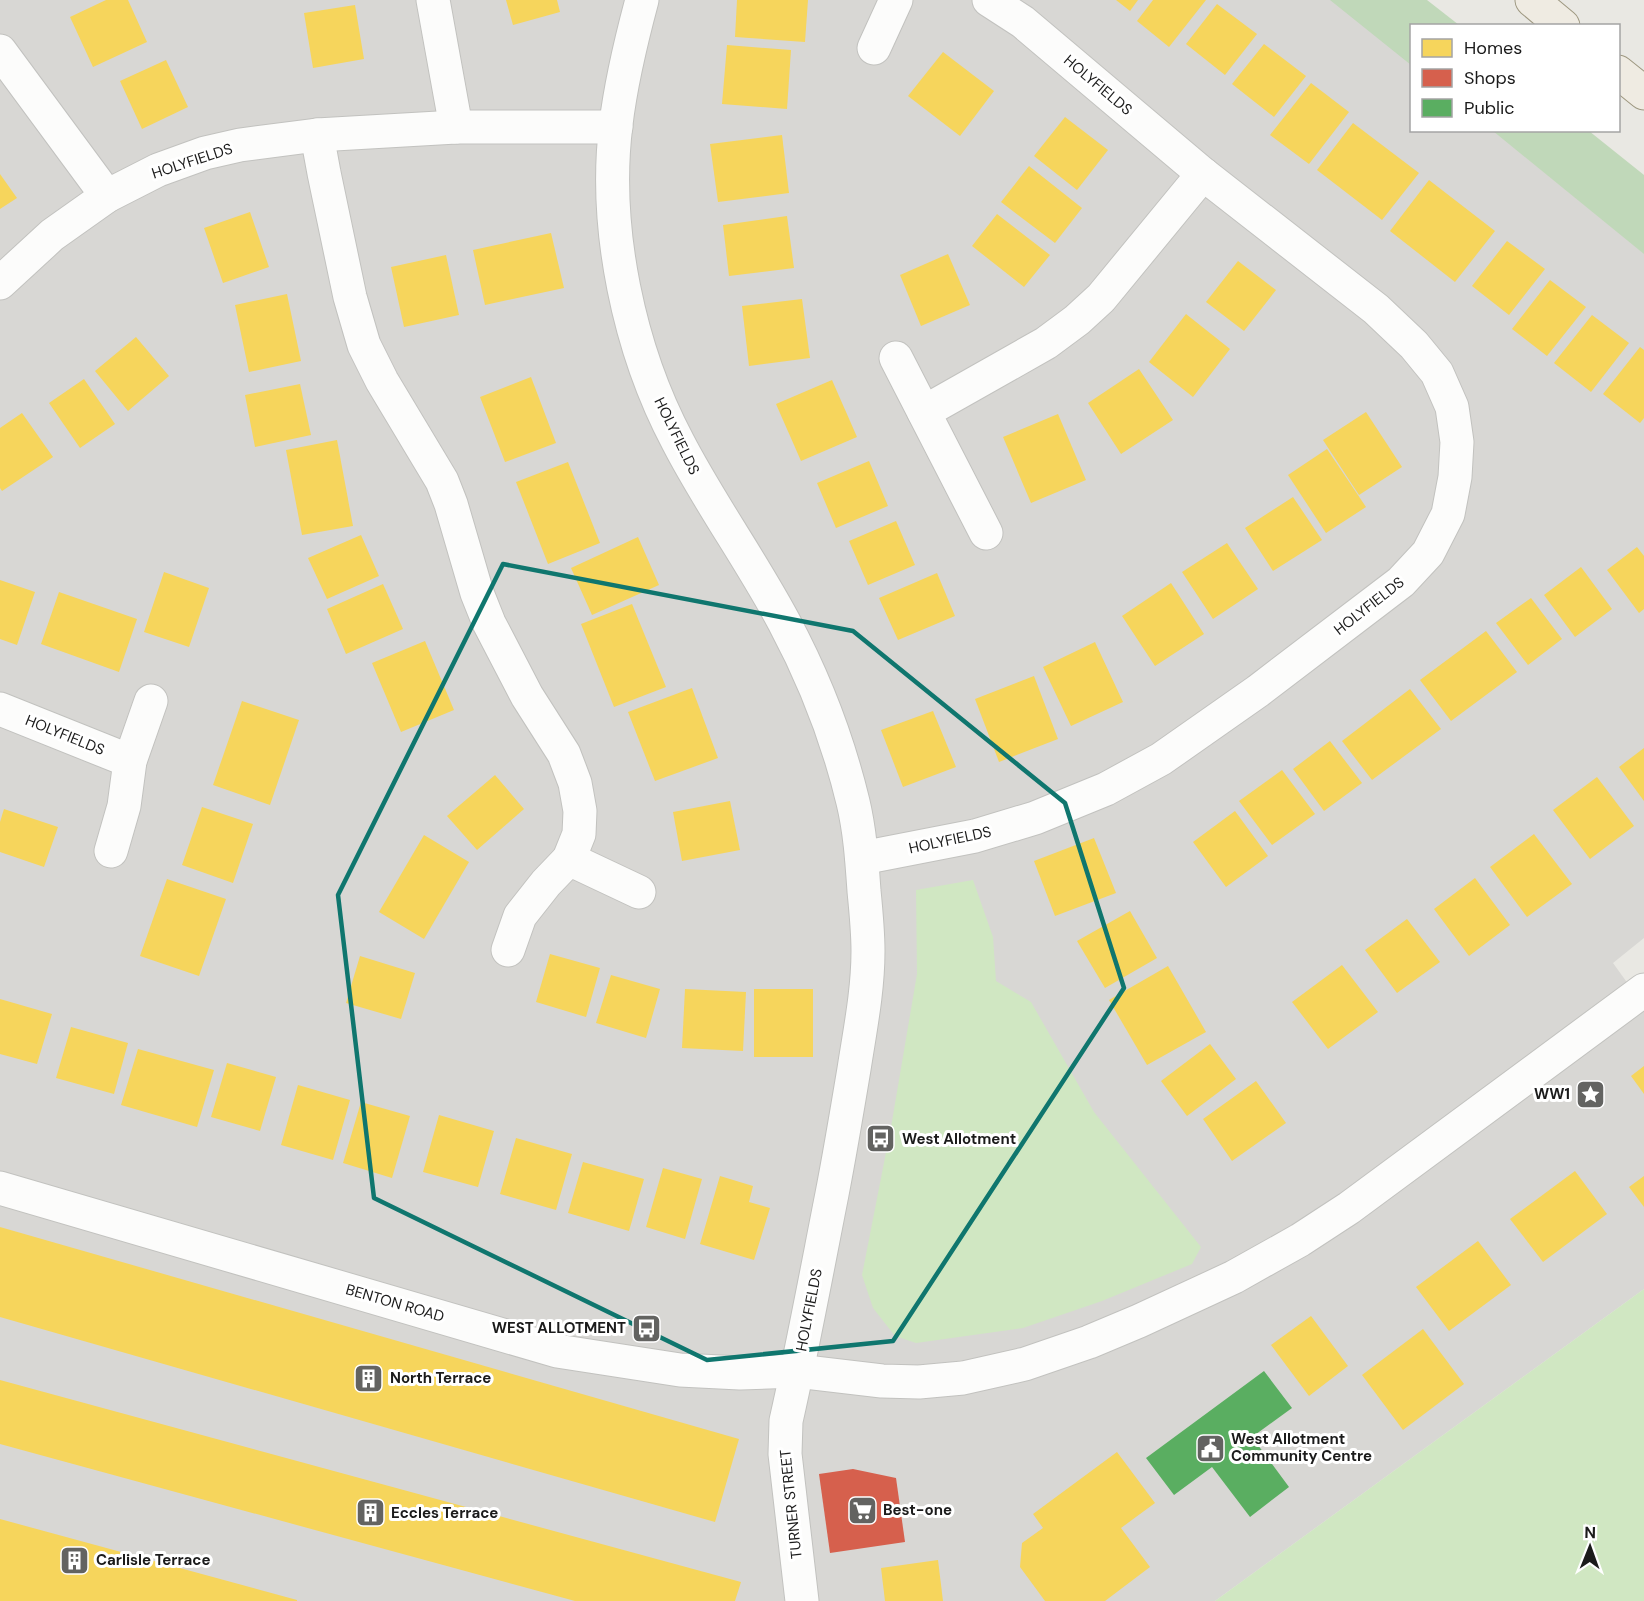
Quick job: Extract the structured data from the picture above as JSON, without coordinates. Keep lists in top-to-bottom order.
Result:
{
  "streets": {
    "street": ["HOLYFIELDS", "BENTON ROAD", "TURNER STREET"]
  },
  "crossings": [
    ["HOLYFIELDS", "BENTON ROAD"],
    ["HOLYFIELDS", "TURNER STREET"],
    ["BENTON ROAD", "TURNER STREET"]
  ],
  "places": {
    "place": ["WW1"],
    "bus stop": ["West Allotment", "WEST ALLOTMENT"],
    "building": ["North Terrace", "Eccles Terrace", "Carlisle Terrace"],
    "public building": ["West Allotment Community Centre"],
    "supermarket": ["Best-one"]
  },
  "legend": ["Homes", "Shops", "Public"],
  "north": "top"
}
